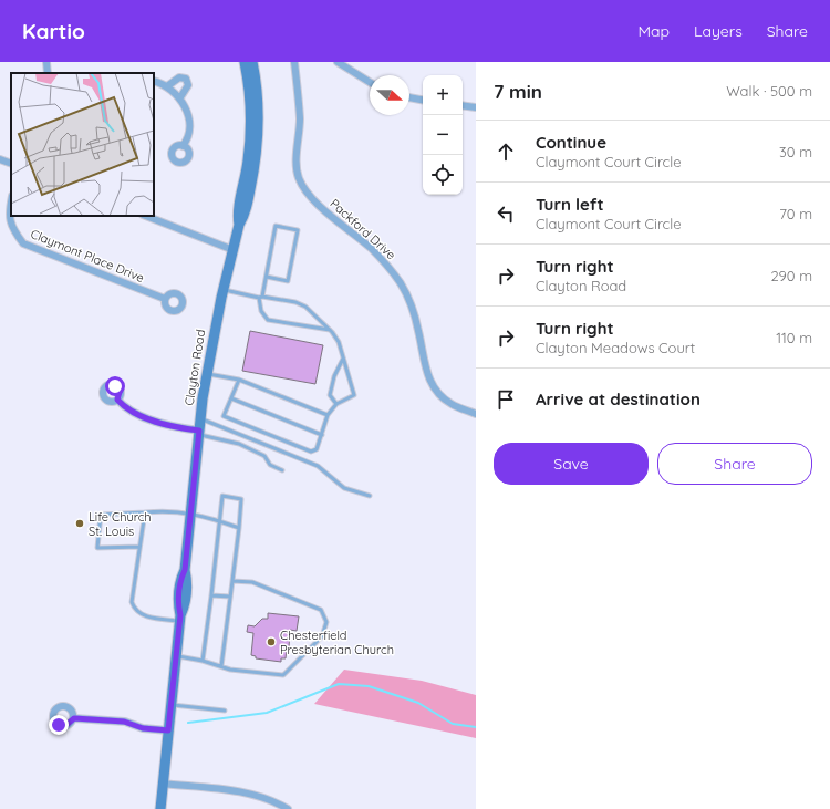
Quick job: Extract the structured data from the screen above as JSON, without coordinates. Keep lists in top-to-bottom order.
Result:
{
  "streets": {
    "main road": ["Clayton Road"],
    "street": ["Packford Drive", "Claymont Place Drive"]
  },
  "places": ["Life Church St. Louis", "Chesterfield Presbyterian Church"],
  "north": "right",
  "page": {
    "header": "Kartio",
    "nav": ["Map", "Layers", "Share"],
    "heading": ["7 min", "Walk · 500 m"],
    "map_buttons": ["+", "−"],
    "list": [
      ["Continue", "Claymont Court Circle", "30 m"],
      ["Turn left", "Claymont Court Circle", "70 m"],
      ["Turn right", "Clayton Road", "290 m"],
      ["Turn right", "Clayton Meadows Court", "110 m"],
      "Arrive at destination"
    ],
    "buttons": ["Save", "Share"]
  }
}
